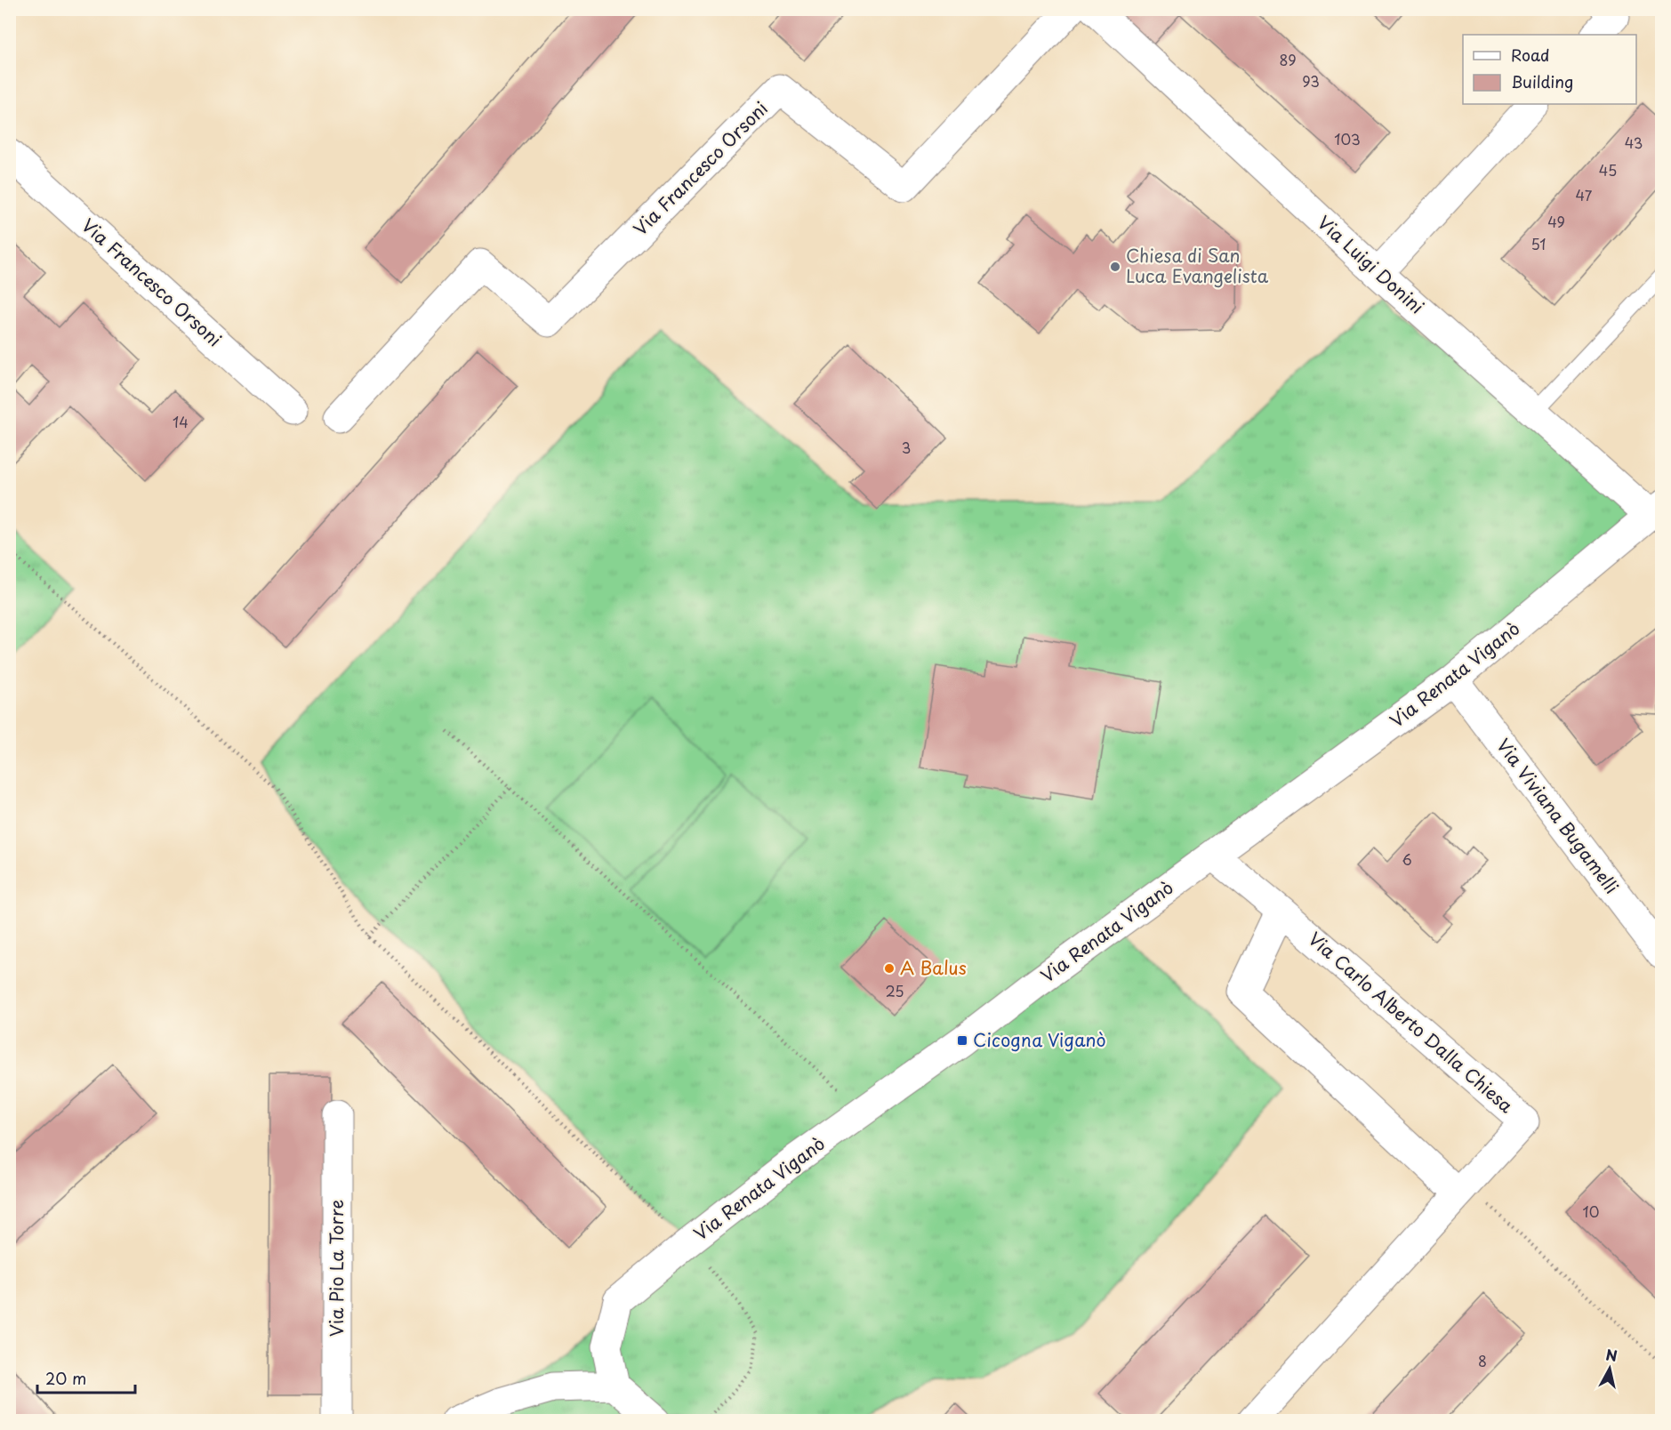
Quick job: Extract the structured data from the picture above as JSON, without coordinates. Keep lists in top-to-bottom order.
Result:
{
  "streets": {
    "street": [
      "Via Francesco Orsoni",
      "Via Luigi Donini",
      "Via Renata Viganò",
      "Via Viviana Bugamelli",
      "Via Carlo Alberto Dalla Chiesa",
      "Via Pio La Torre"
    ]
  },
  "crossings": [
    ["Via Luigi Donini", "Via Renata Viganò"],
    ["Via Renata Viganò", "Via Viviana Bugamelli"],
    ["Via Renata Viganò", "Via Carlo Alberto Dalla Chiesa"]
  ],
  "places": {
    "other": ["Chiesa di San Luca Evangelista", "A Balus"],
    "transit": ["Cicogna Viganò"]
  },
  "house_numbers": [
    "89",
    "93",
    "103",
    "43",
    "45",
    "47",
    "49",
    "51",
    "14",
    "3",
    "6",
    "25",
    "10",
    "8"
  ],
  "legend": ["Road", "Building"],
  "scale_bar": "20 m",
  "north": "top"
}
